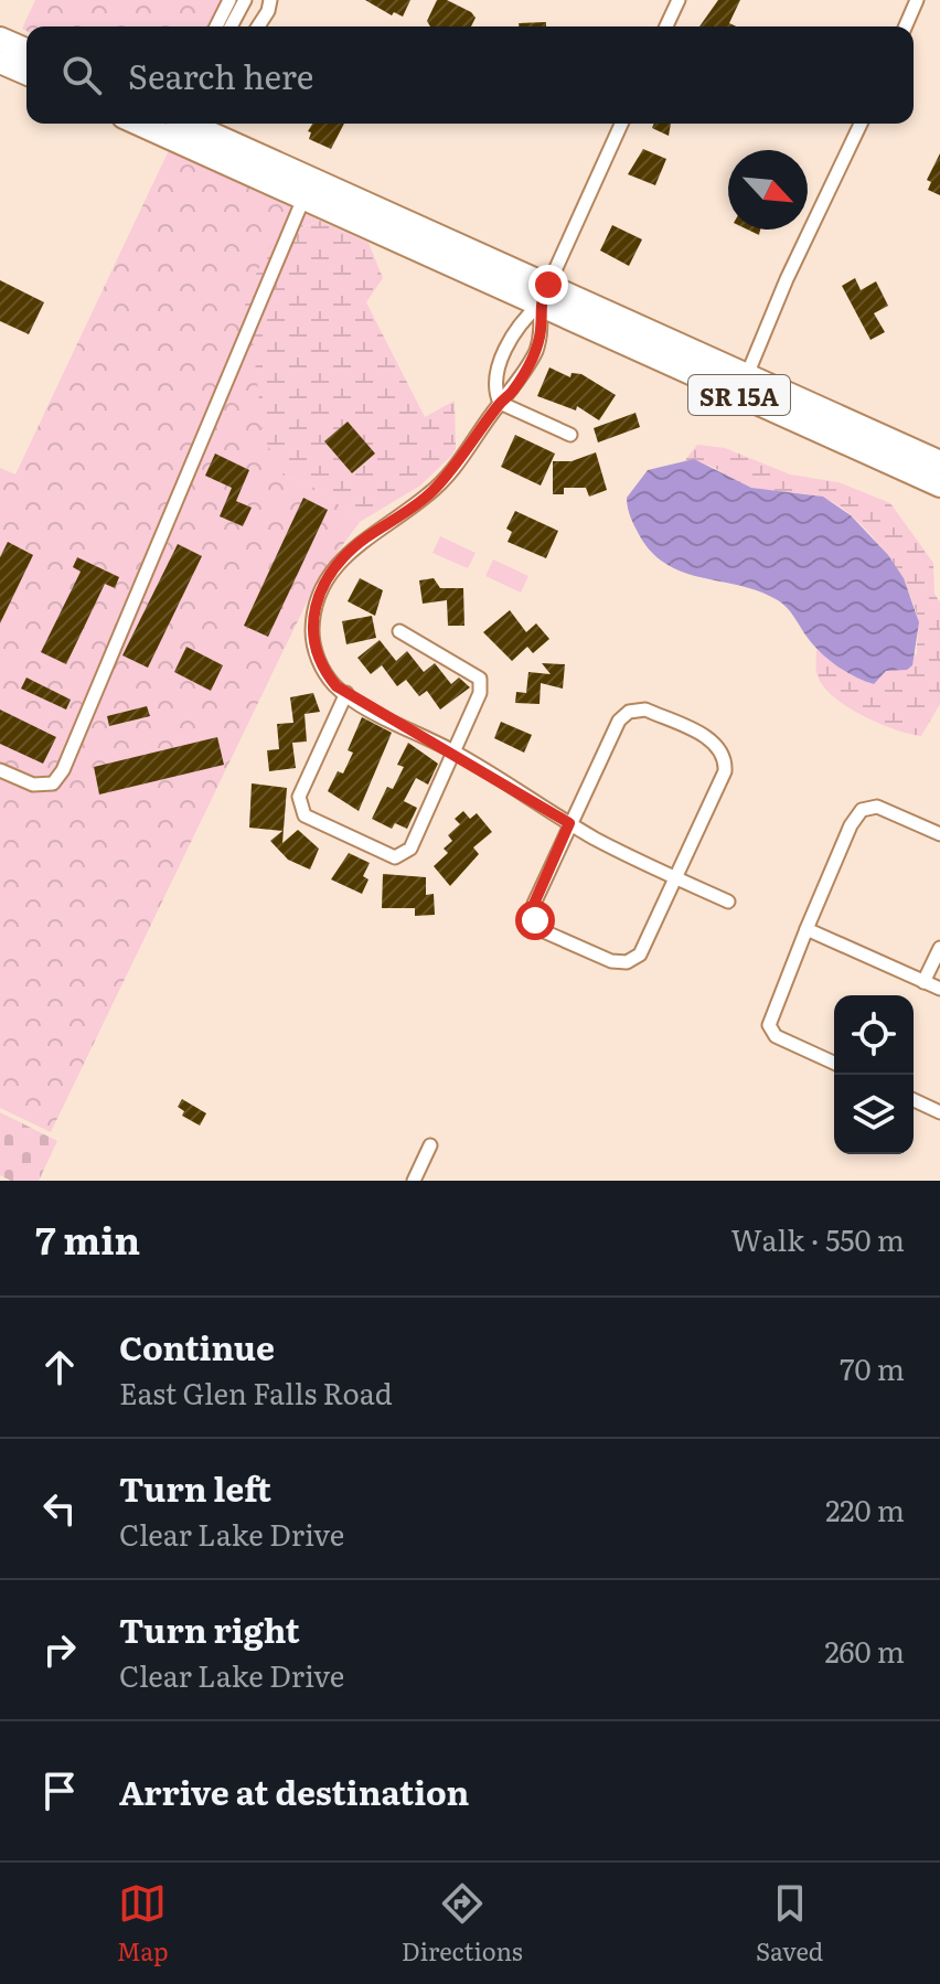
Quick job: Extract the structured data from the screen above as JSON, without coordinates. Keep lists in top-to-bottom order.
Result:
{
  "streets": {
    "highway": ["SR 15A"]
  },
  "north": "bottom right",
  "page": {
    "search": "Search here",
    "heading": ["7 min", "Walk · 550 m"],
    "list": [
      ["Continue", "East Glen Falls Road", "70 m"],
      ["Turn left", "Clear Lake Drive", "220 m"],
      ["Turn right", "Clear Lake Drive", "260 m"],
      "Arrive at destination"
    ],
    "nav": ["Map", "Directions", "Saved"]
  }
}
